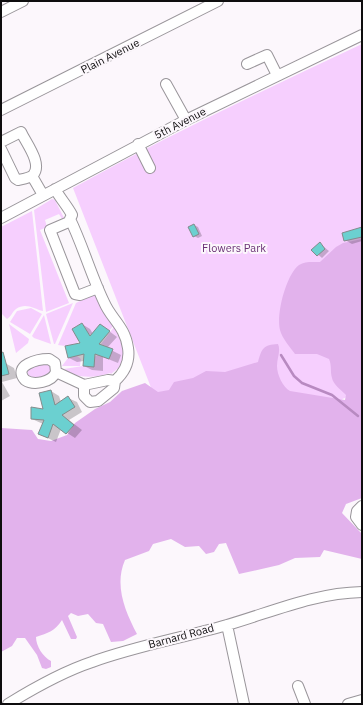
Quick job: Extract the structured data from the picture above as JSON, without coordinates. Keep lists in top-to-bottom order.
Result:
{
  "streets": {
    "street": ["Plain Avenue", "5th Avenue", "Barnard Road"]
  },
  "parks": ["Flowers Park"]
}
